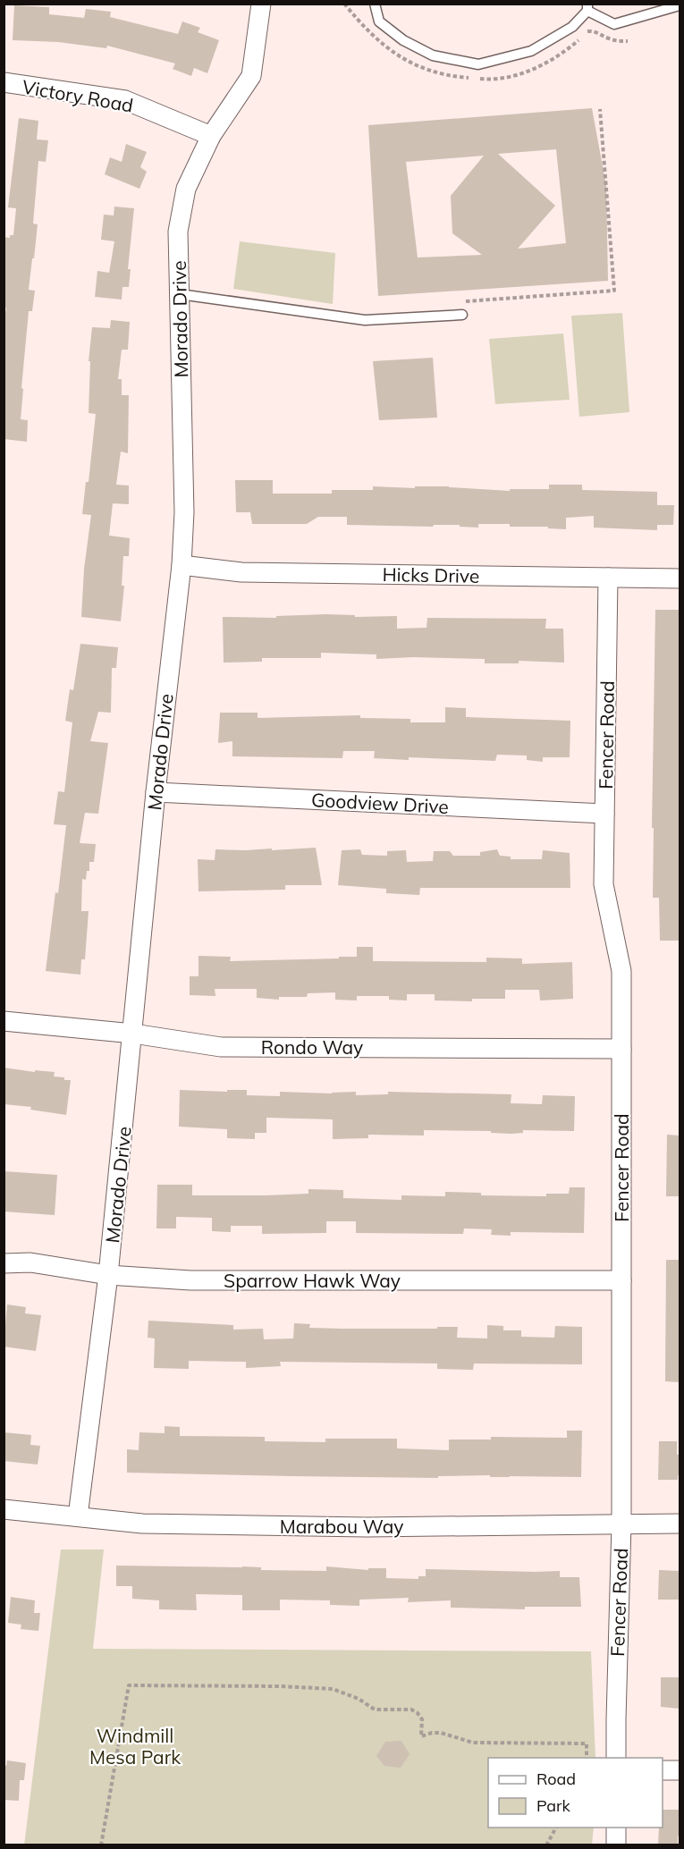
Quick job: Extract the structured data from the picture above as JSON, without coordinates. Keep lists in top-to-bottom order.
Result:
{
  "streets": {
    "street": [
      "Victory Road",
      "Morado Drive",
      "Hicks Drive",
      "Fencer Road",
      "Goodview Drive",
      "Rondo Way",
      "Sparrow Hawk Way",
      "Marabou Way"
    ]
  },
  "crossings": [
    ["Victory Road", "Morado Drive"],
    ["Morado Drive", "Hicks Drive"],
    ["Morado Drive", "Goodview Drive"],
    ["Morado Drive", "Rondo Way"],
    ["Morado Drive", "Sparrow Hawk Way"],
    ["Morado Drive", "Marabou Way"],
    ["Hicks Drive", "Fencer Road"],
    ["Fencer Road", "Goodview Drive"],
    ["Fencer Road", "Rondo Way"],
    ["Fencer Road", "Sparrow Hawk Way"],
    ["Fencer Road", "Marabou Way"]
  ],
  "parks": ["Windmill Mesa Park"],
  "legend": ["Road", "Park"]
}
